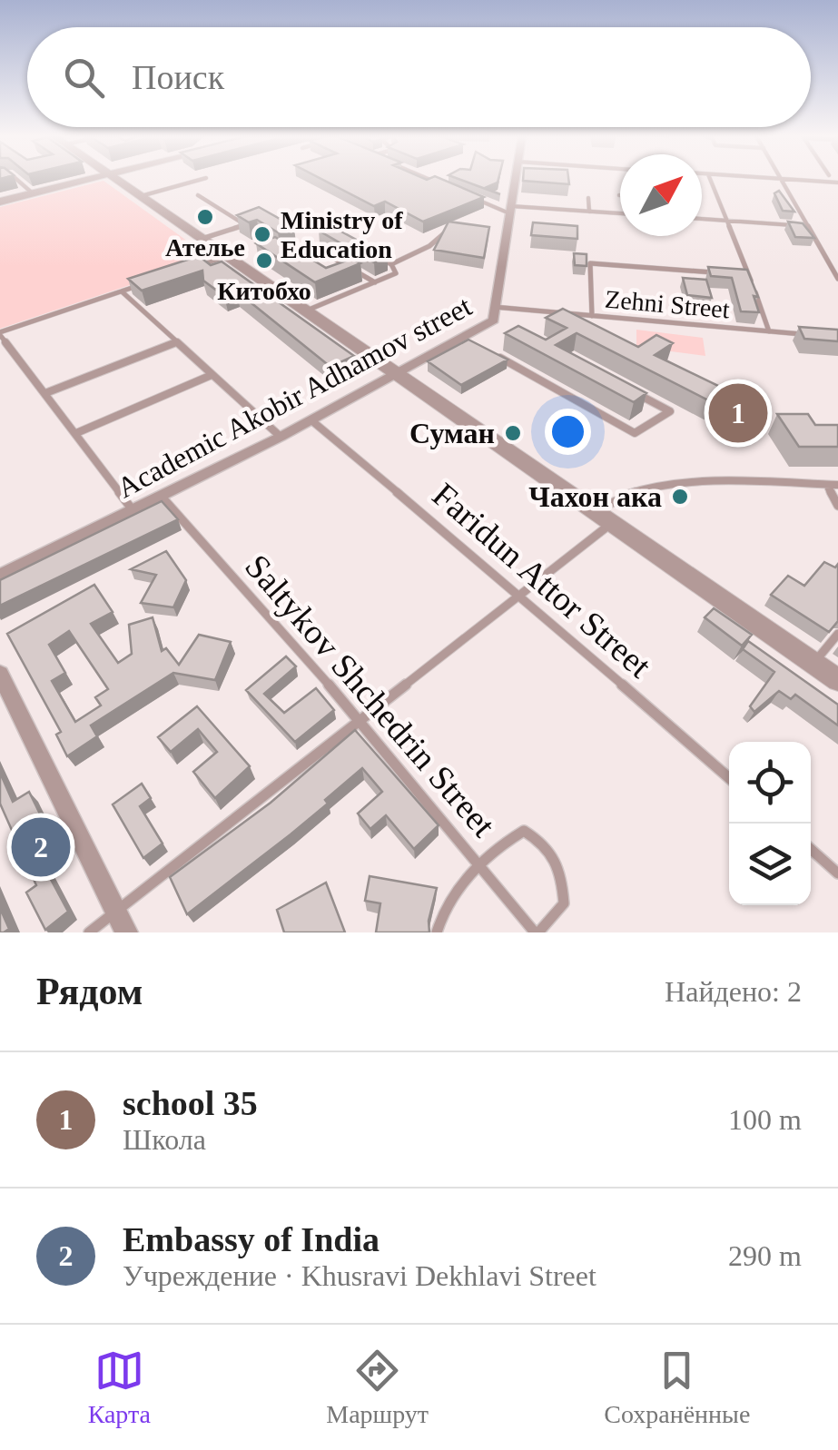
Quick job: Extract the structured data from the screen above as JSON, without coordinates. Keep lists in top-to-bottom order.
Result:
{
  "streets": {
    "street": ["Academic Akobir Adhamov street"],
    "lane": ["Zehni Street", "Faridun Attor Street", "Saltykov Shchedrin Street"]
  },
  "crossings": [
    ["Zehni Street", "Academic Akobir Adhamov street"],
    ["Academic Akobir Adhamov street", "Faridun Attor Street"],
    ["Academic Akobir Adhamov street", "Saltykov Shchedrin Street"]
  ],
  "places": [
    "Ателье",
    "Ministry of Education",
    "Китобхо",
    "Суман",
    "Чахон ака"
  ],
  "north": "top right",
  "page": {
    "search": "Поиск",
    "pins": ["1", "2"],
    "heading": ["Рядом", "Найдено: 2"],
    "list": [
      {
        "mark": "1",
        "name": "school 35",
        "note": "Школа",
        "value": "100 m"
      },
      {
        "mark": "2",
        "name": "Embassy of India",
        "note": "Учреждение · Khusravi Dekhlavi Street",
        "value": "290 m"
      }
    ],
    "nav": ["Карта", "Маршрут", "Сохранённые"]
  }
}
